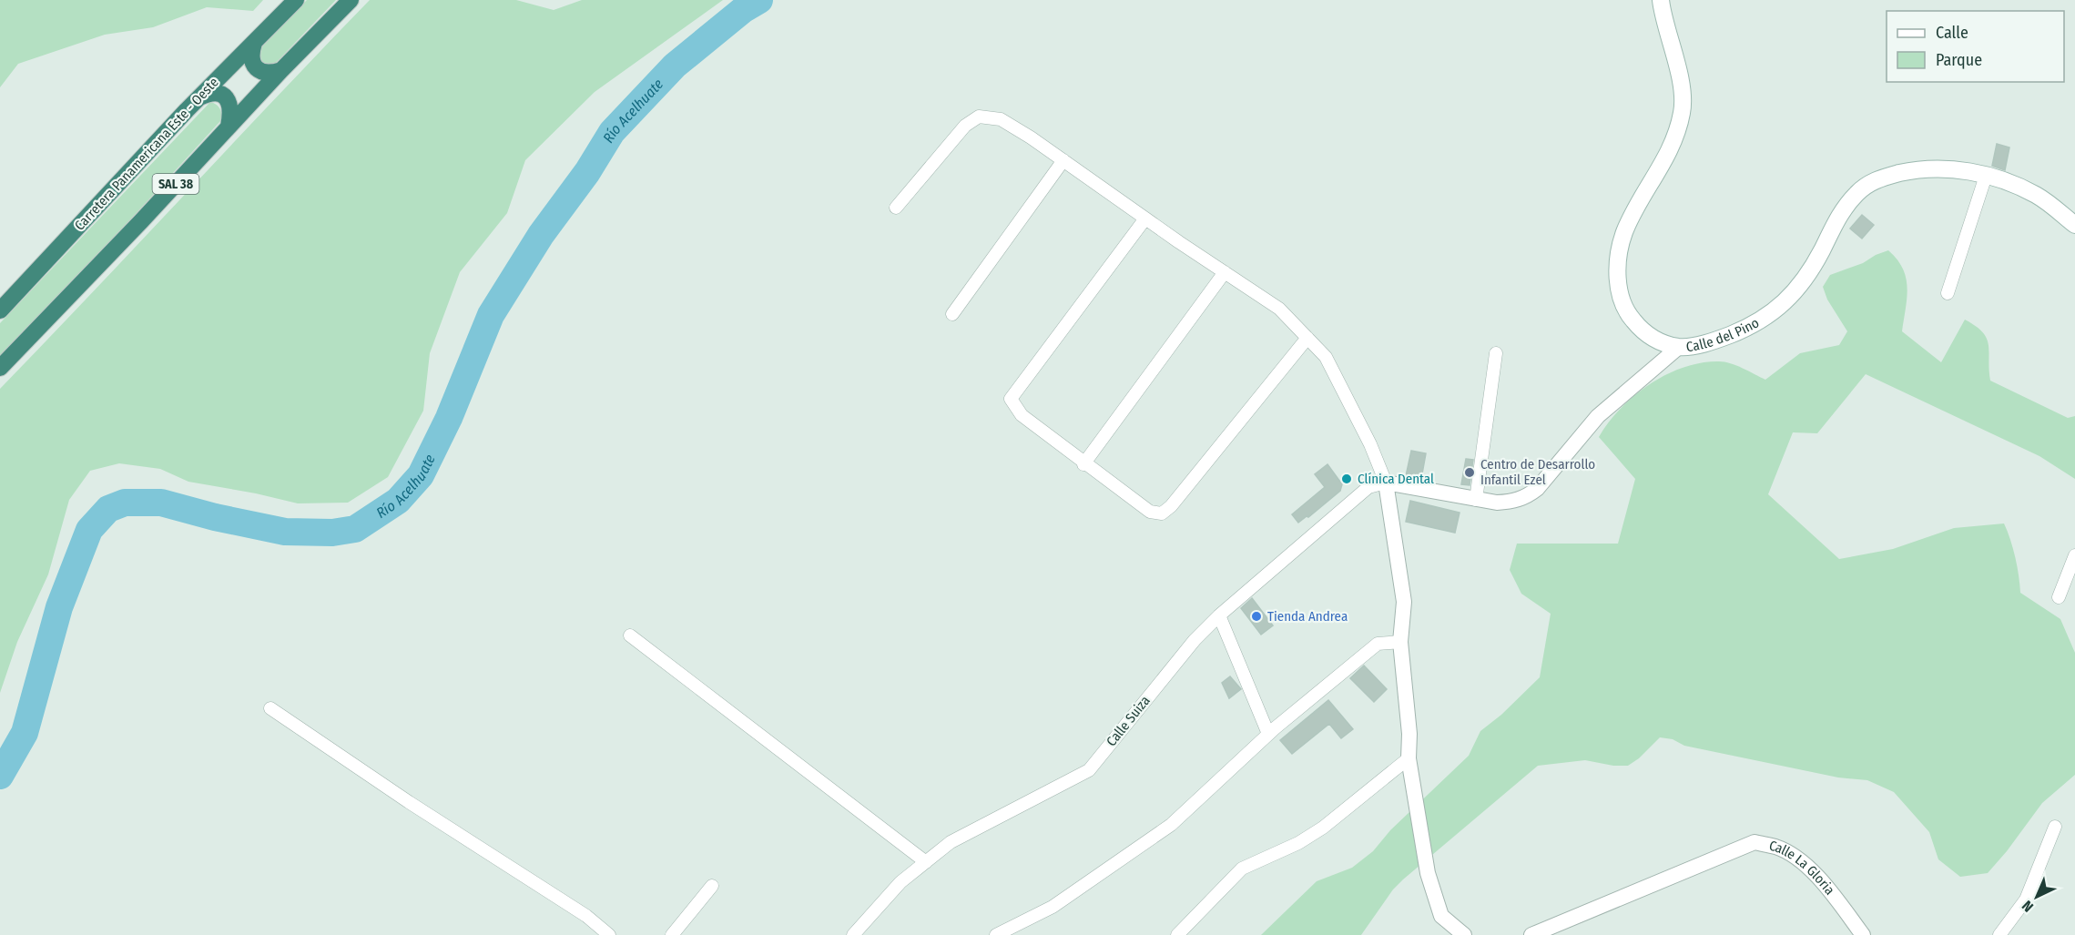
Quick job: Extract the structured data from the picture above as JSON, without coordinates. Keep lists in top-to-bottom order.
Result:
{
  "streets": {
    "highway": ["Carretera Panamericana Este - Oeste", "SAL 38"],
    "main road": ["Calle del Pino"],
    "street": ["Calle Suiza", "Calle La Gloria"]
  },
  "water": ["Río Acelhuate"],
  "places": ["Centro de Desarrollo Infantil Ezel", "Clínica Dental", "Tienda Andrea"],
  "legend": ["Calle", "Parque"],
  "north": "bottom left"
}
